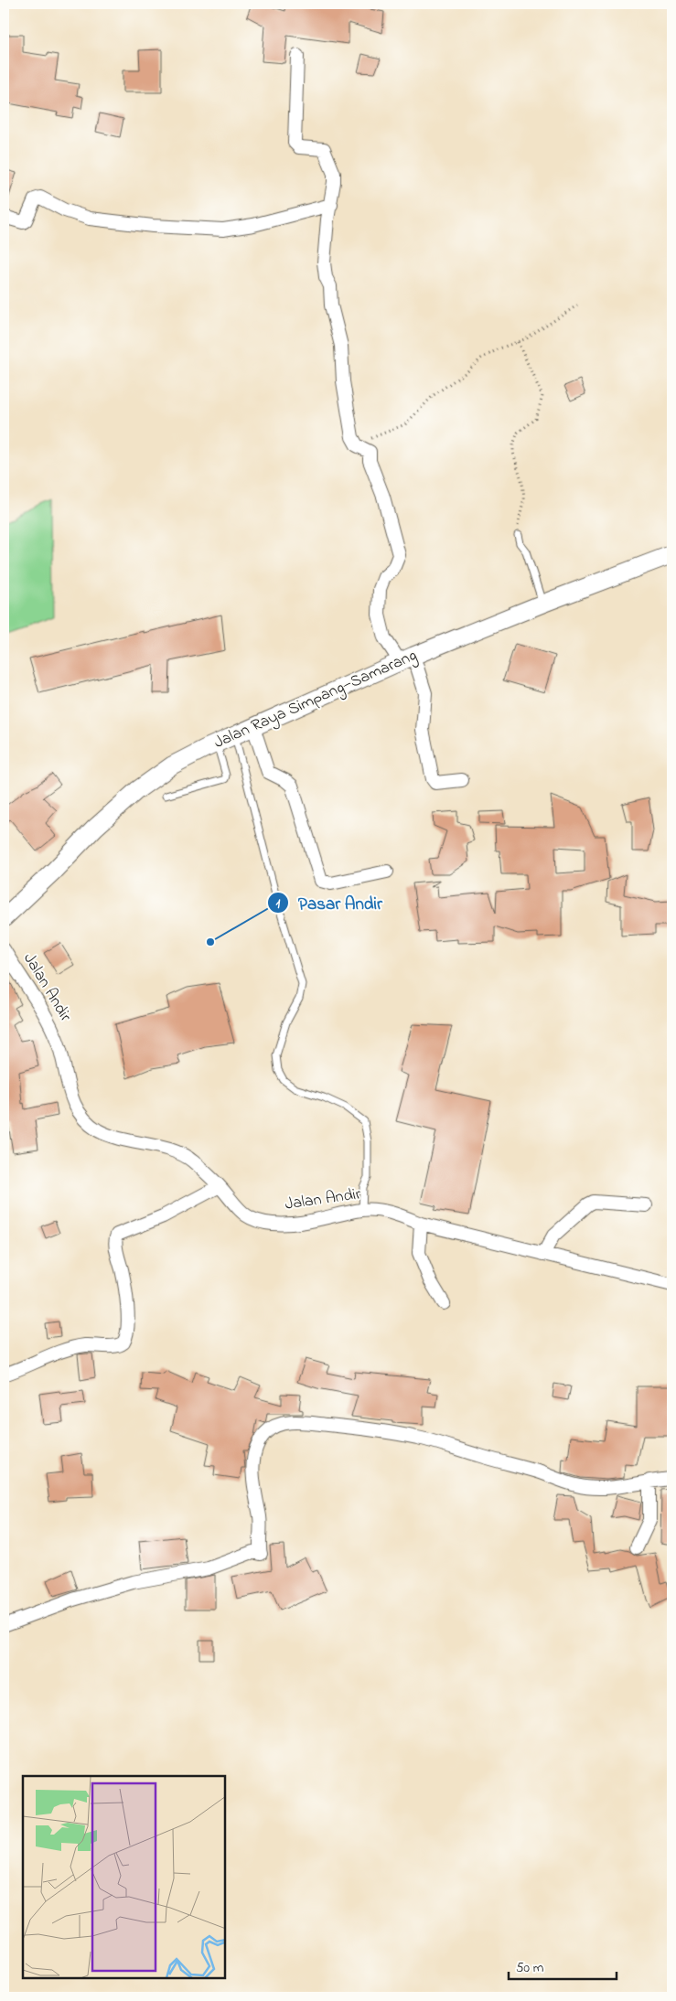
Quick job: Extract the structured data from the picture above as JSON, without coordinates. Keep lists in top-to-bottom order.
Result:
{
  "streets": {
    "main road": ["Jalan Raya Simpang—Samarang"],
    "street": ["Jalan Andir"]
  },
  "places": ["Pasar Andir"],
  "scale_bar": "50 m"
}
